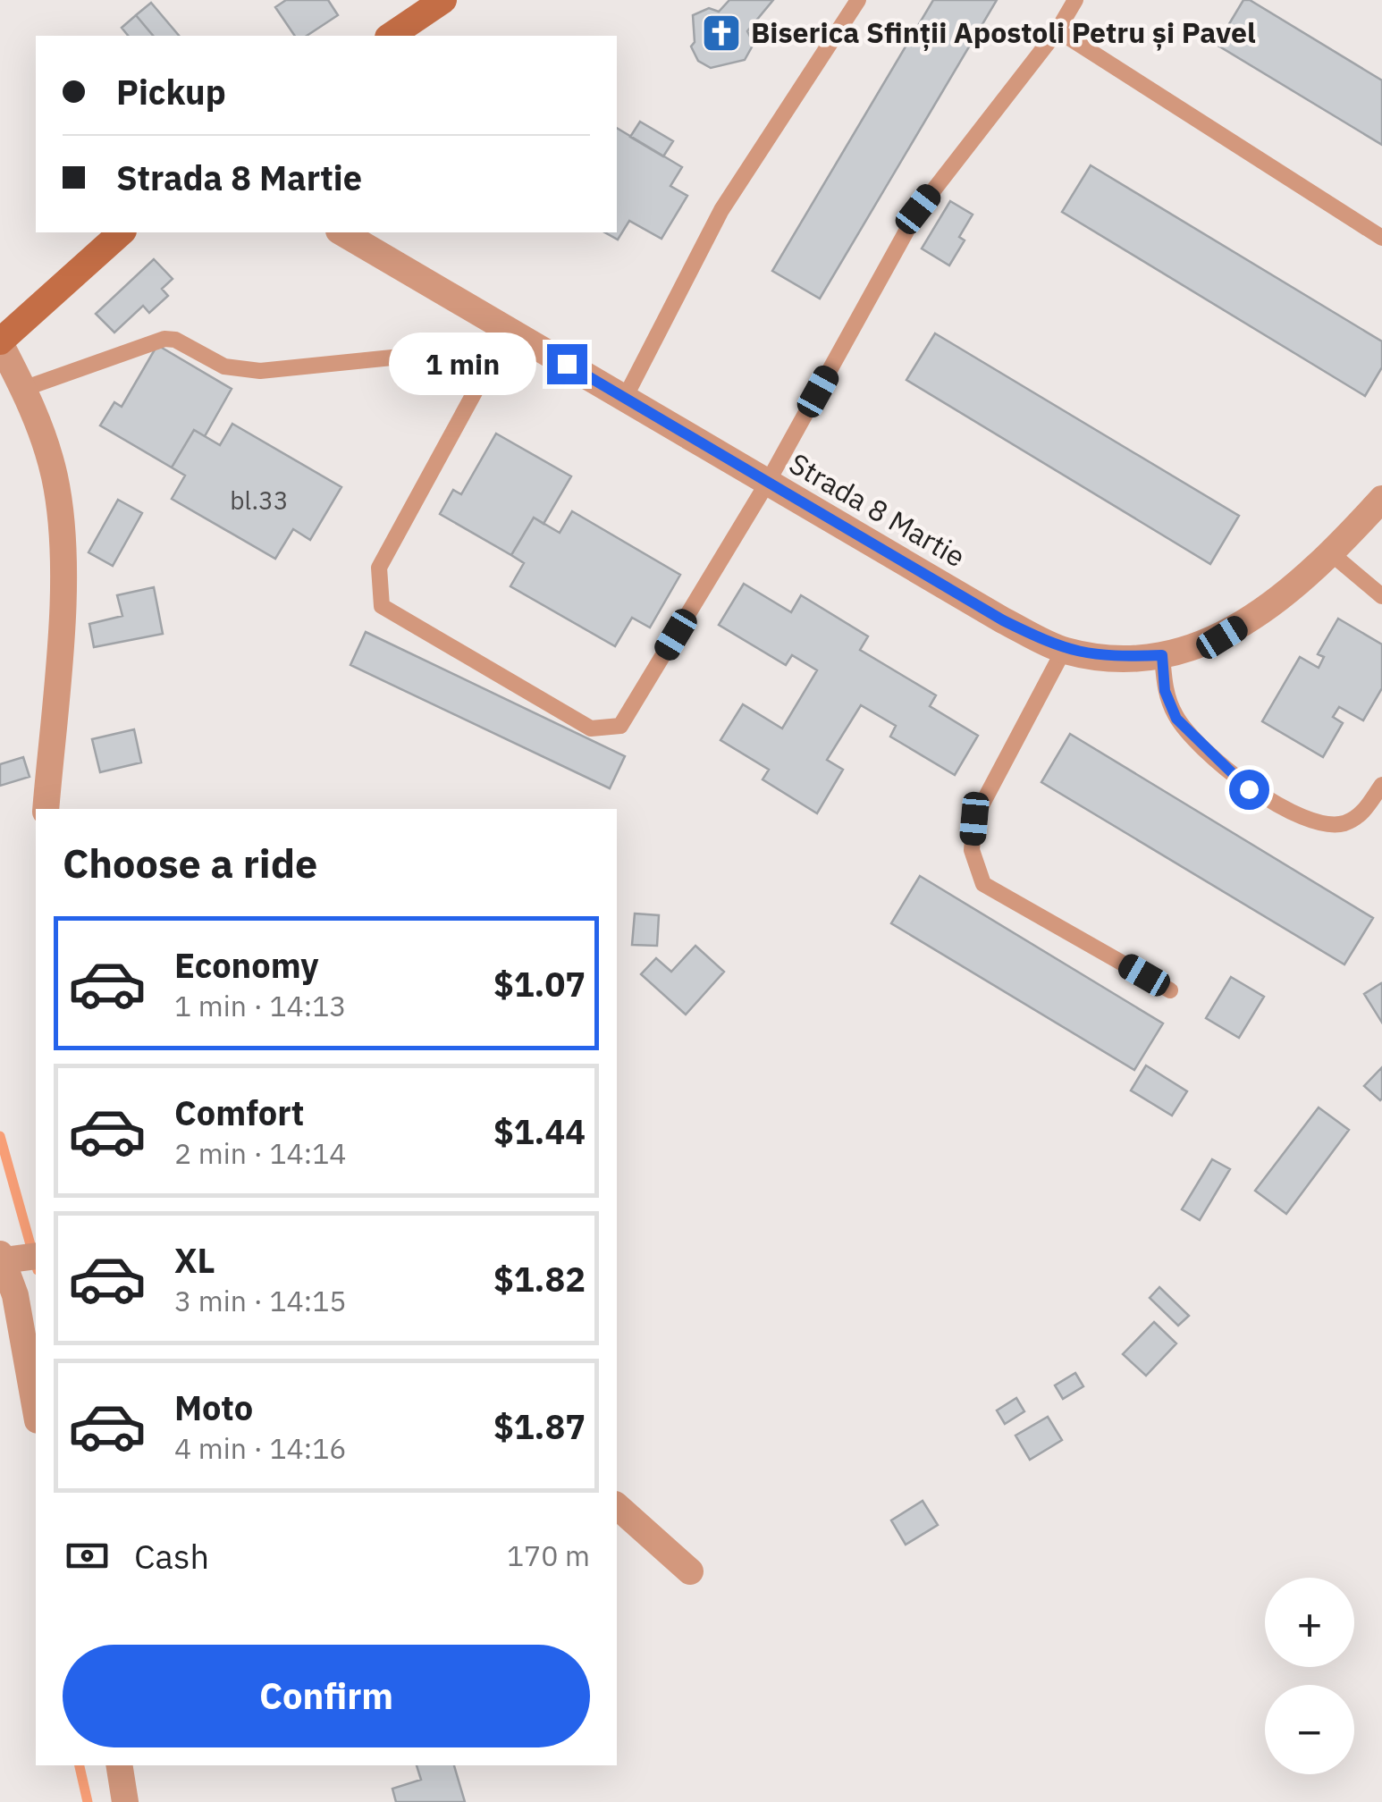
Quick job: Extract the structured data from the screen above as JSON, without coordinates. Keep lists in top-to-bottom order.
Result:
{
  "streets": {
    "street": ["Strada 8 Martie"]
  },
  "places": {
    "church": ["Biserica Sfinții Apostoli Petru și Pavel"]
  },
  "house_numbers": ["bl.33"],
  "page": {
    "banner": ["Pickup", "Strada 8 Martie"],
    "bubble": "1 min",
    "heading": "Choose a ride",
    "list": [
      {
        "name": "Economy",
        "note": "1 min · 14:13",
        "value": "$1.07"
      },
      {
        "name": "Comfort",
        "note": "2 min · 14:14",
        "value": "$1.44"
      },
      {
        "name": "XL",
        "note": "3 min · 14:15",
        "value": "$1.82"
      },
      {
        "name": "Moto",
        "note": "4 min · 14:16",
        "value": "$1.87"
      }
    ],
    "pay": ["Cash", "170 m"],
    "map_buttons": ["+", "−"],
    "buttons": "Confirm"
  }
}
